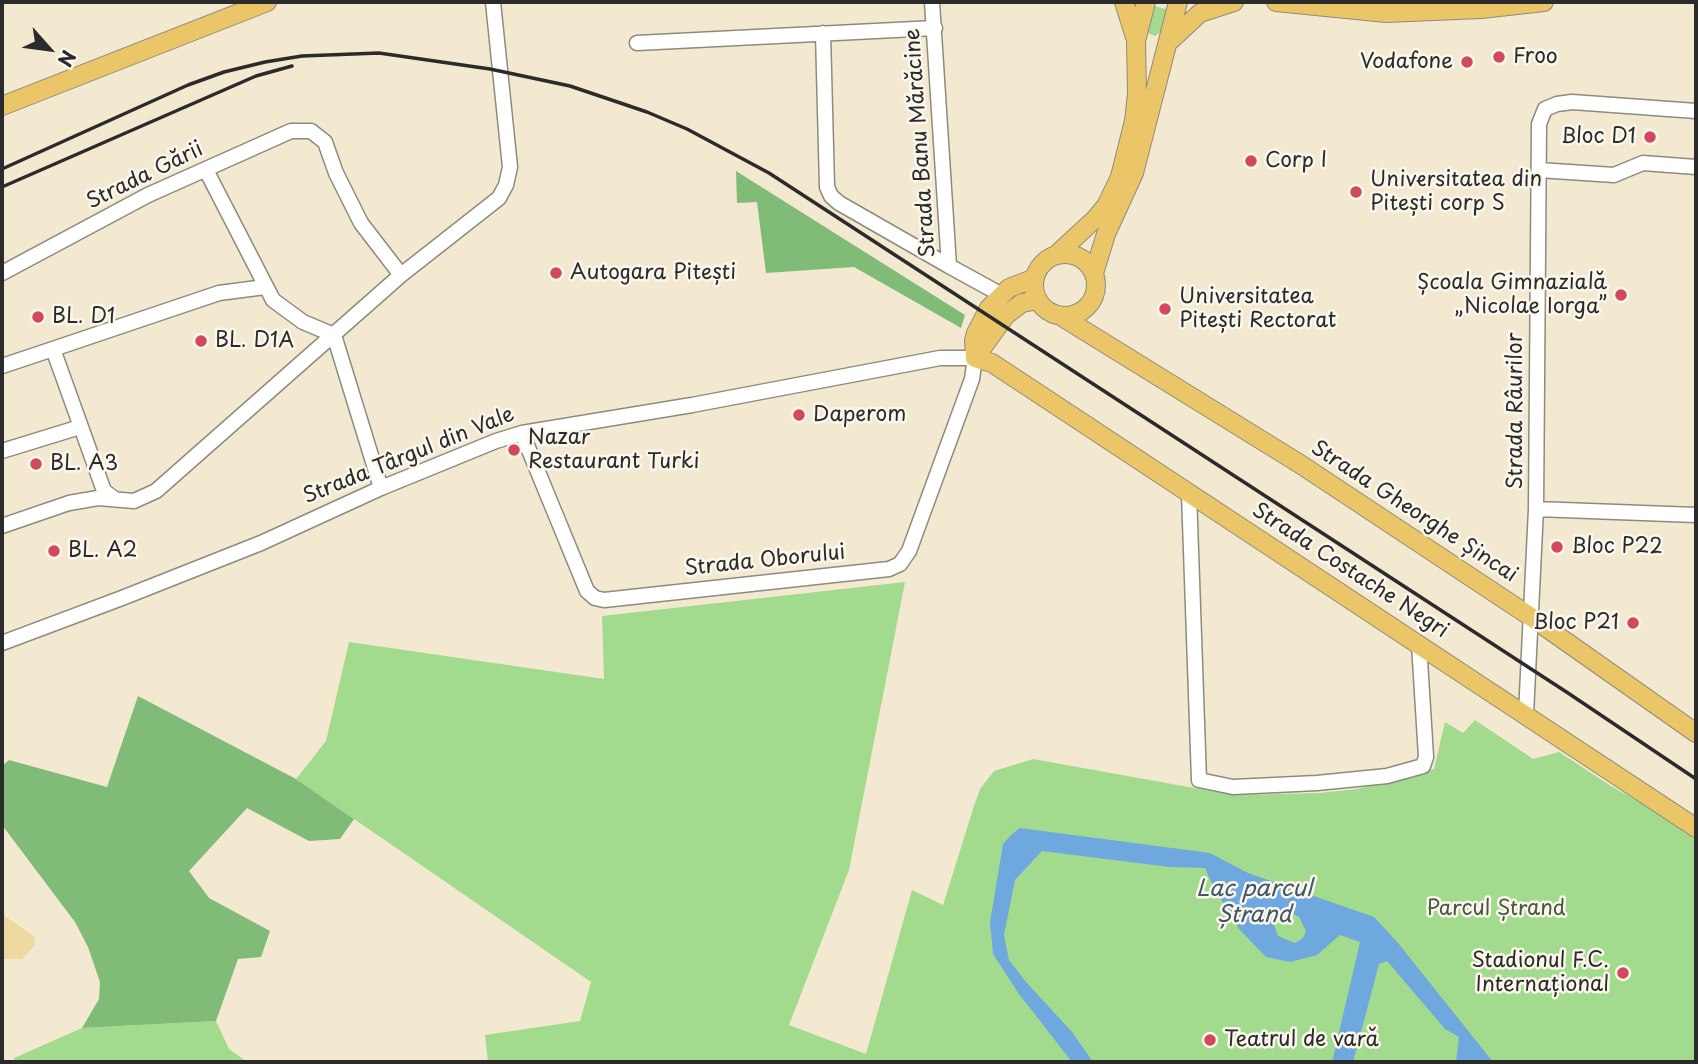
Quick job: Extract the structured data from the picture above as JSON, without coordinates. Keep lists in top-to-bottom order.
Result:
{
  "streets": {
    "main road": ["Strada Gheorghe Șincai", "Strada Costache Negri"],
    "street": [
      "Strada Banu Mărăcine",
      "Strada Gării",
      "Strada Râurilor",
      "Strada Târgul din Vale",
      "Strada Oborului"
    ]
  },
  "crossings": [
    ["Strada Râurilor", "Strada Gheorghe Șincai"],
    ["Strada Râurilor", "Strada Costache Negri"],
    ["Strada Târgul din Vale", "Strada Oborului"],
    ["Strada Târgul din Vale", "Strada Costache Negri"],
    ["Strada Oborului", "Strada Costache Negri"]
  ],
  "water": ["Lac parcul Ștrand"],
  "parks": ["Parcul Ștrand"],
  "places": [
    "Froo",
    "Vodafone",
    "Bloc D1",
    "Corp I",
    "Universitatea din Pitești corp S",
    "Autogara Pitești",
    "Școala Gimnazială „Nicolae Iorga”",
    "Universitatea Pitești Rectorat",
    "BL. D1",
    "BL. D1A",
    "Daperom",
    "Nazar Restaurant Turki",
    "BL. A3",
    "Bloc P22",
    "BL. A2",
    "Bloc P21",
    "Stadionul F.C. Internațional",
    "Teatrul de vară"
  ],
  "north": "bottom right"
}
